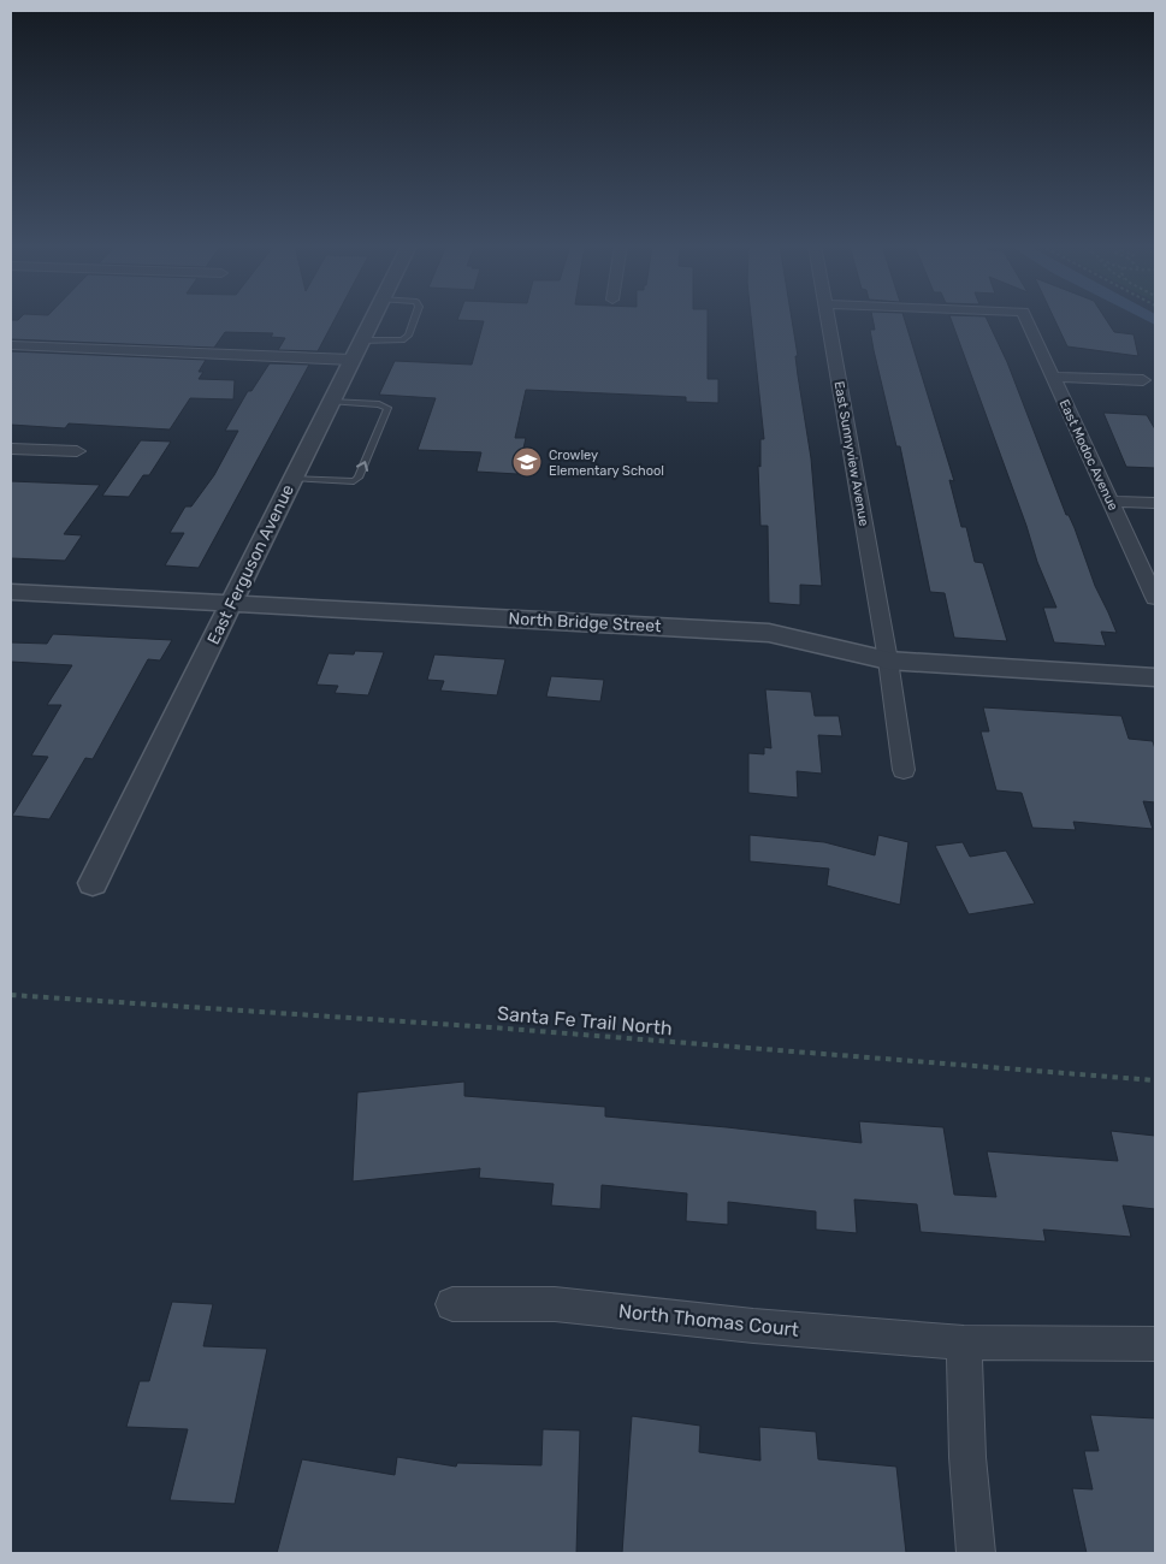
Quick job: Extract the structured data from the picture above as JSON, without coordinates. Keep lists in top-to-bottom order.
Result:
{
  "streets": {
    "street": [
      "East Sunnyview Avenue",
      "East Modoc Avenue",
      "East Ferguson Avenue",
      "North Bridge Street",
      "North Thomas Court"
    ],
    "path": ["Santa Fe Trail North"]
  },
  "crossings": [
    ["East Sunnyview Avenue", "North Bridge Street"],
    ["East Ferguson Avenue", "North Bridge Street"]
  ],
  "places": {
    "school or university": ["Crowley Elementary School"]
  }
}
